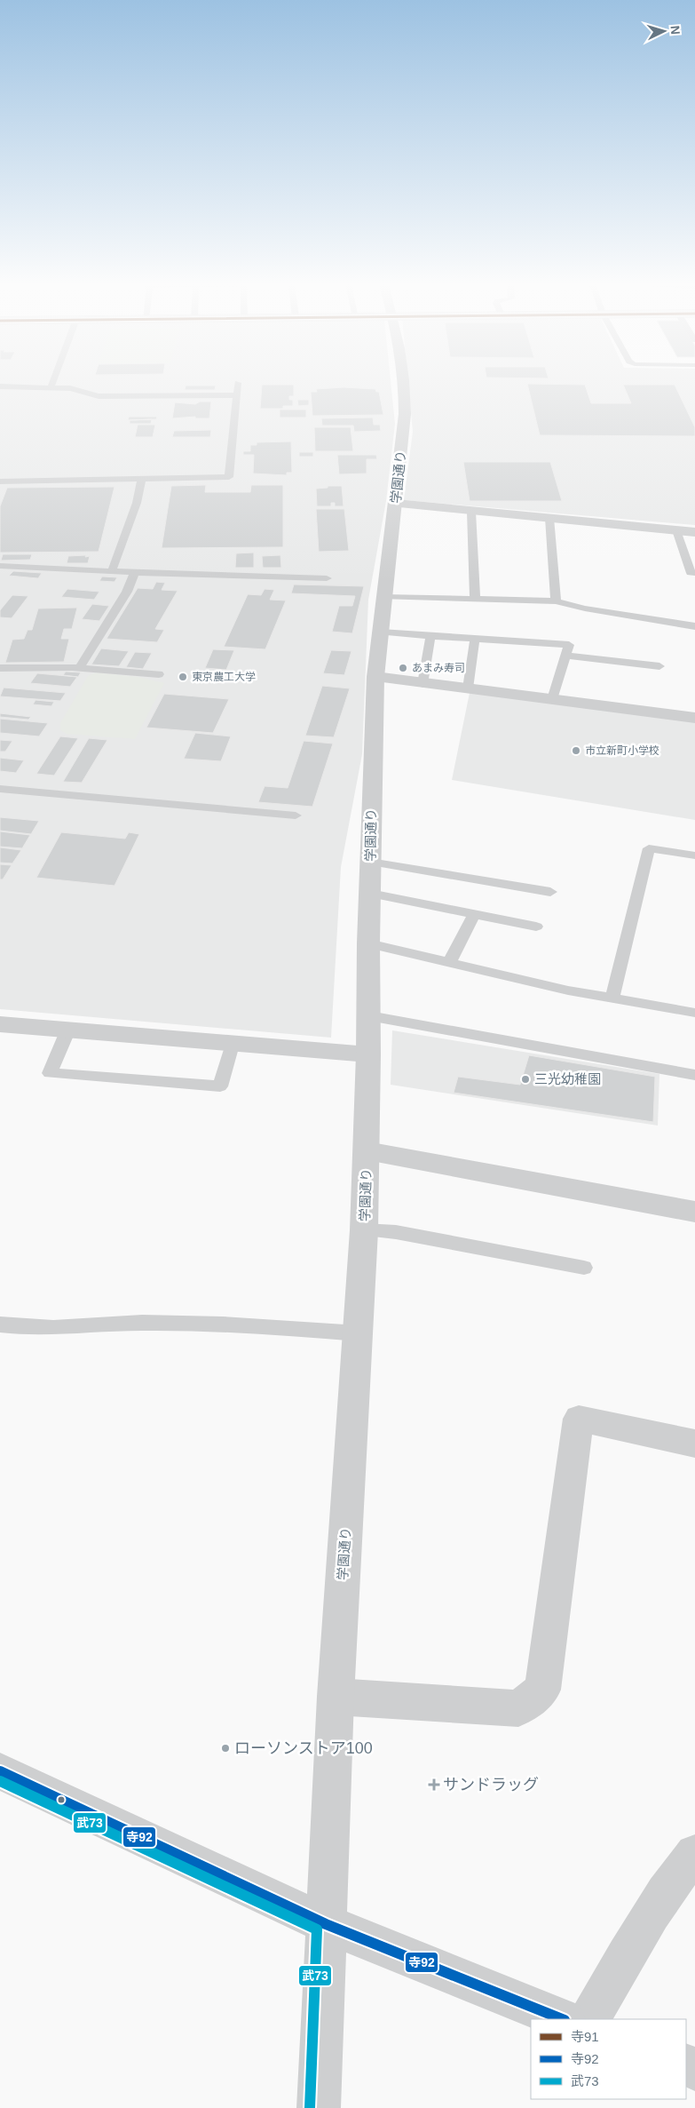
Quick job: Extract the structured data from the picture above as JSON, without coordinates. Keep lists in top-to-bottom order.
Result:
{
  "streets": {
    "street": ["学園通り"]
  },
  "places": {
    "other": [
      "あまみ寿司",
      "東京農工大学",
      "市立新町小学校",
      "三光幼稚園",
      "ローソンストア100"
    ],
    "health": ["サンドラッグ"]
  },
  "lines": ["transit line 寺92", "transit line 武73"],
  "legend": ["寺91", "寺92", "武73"],
  "north": "right"
}
